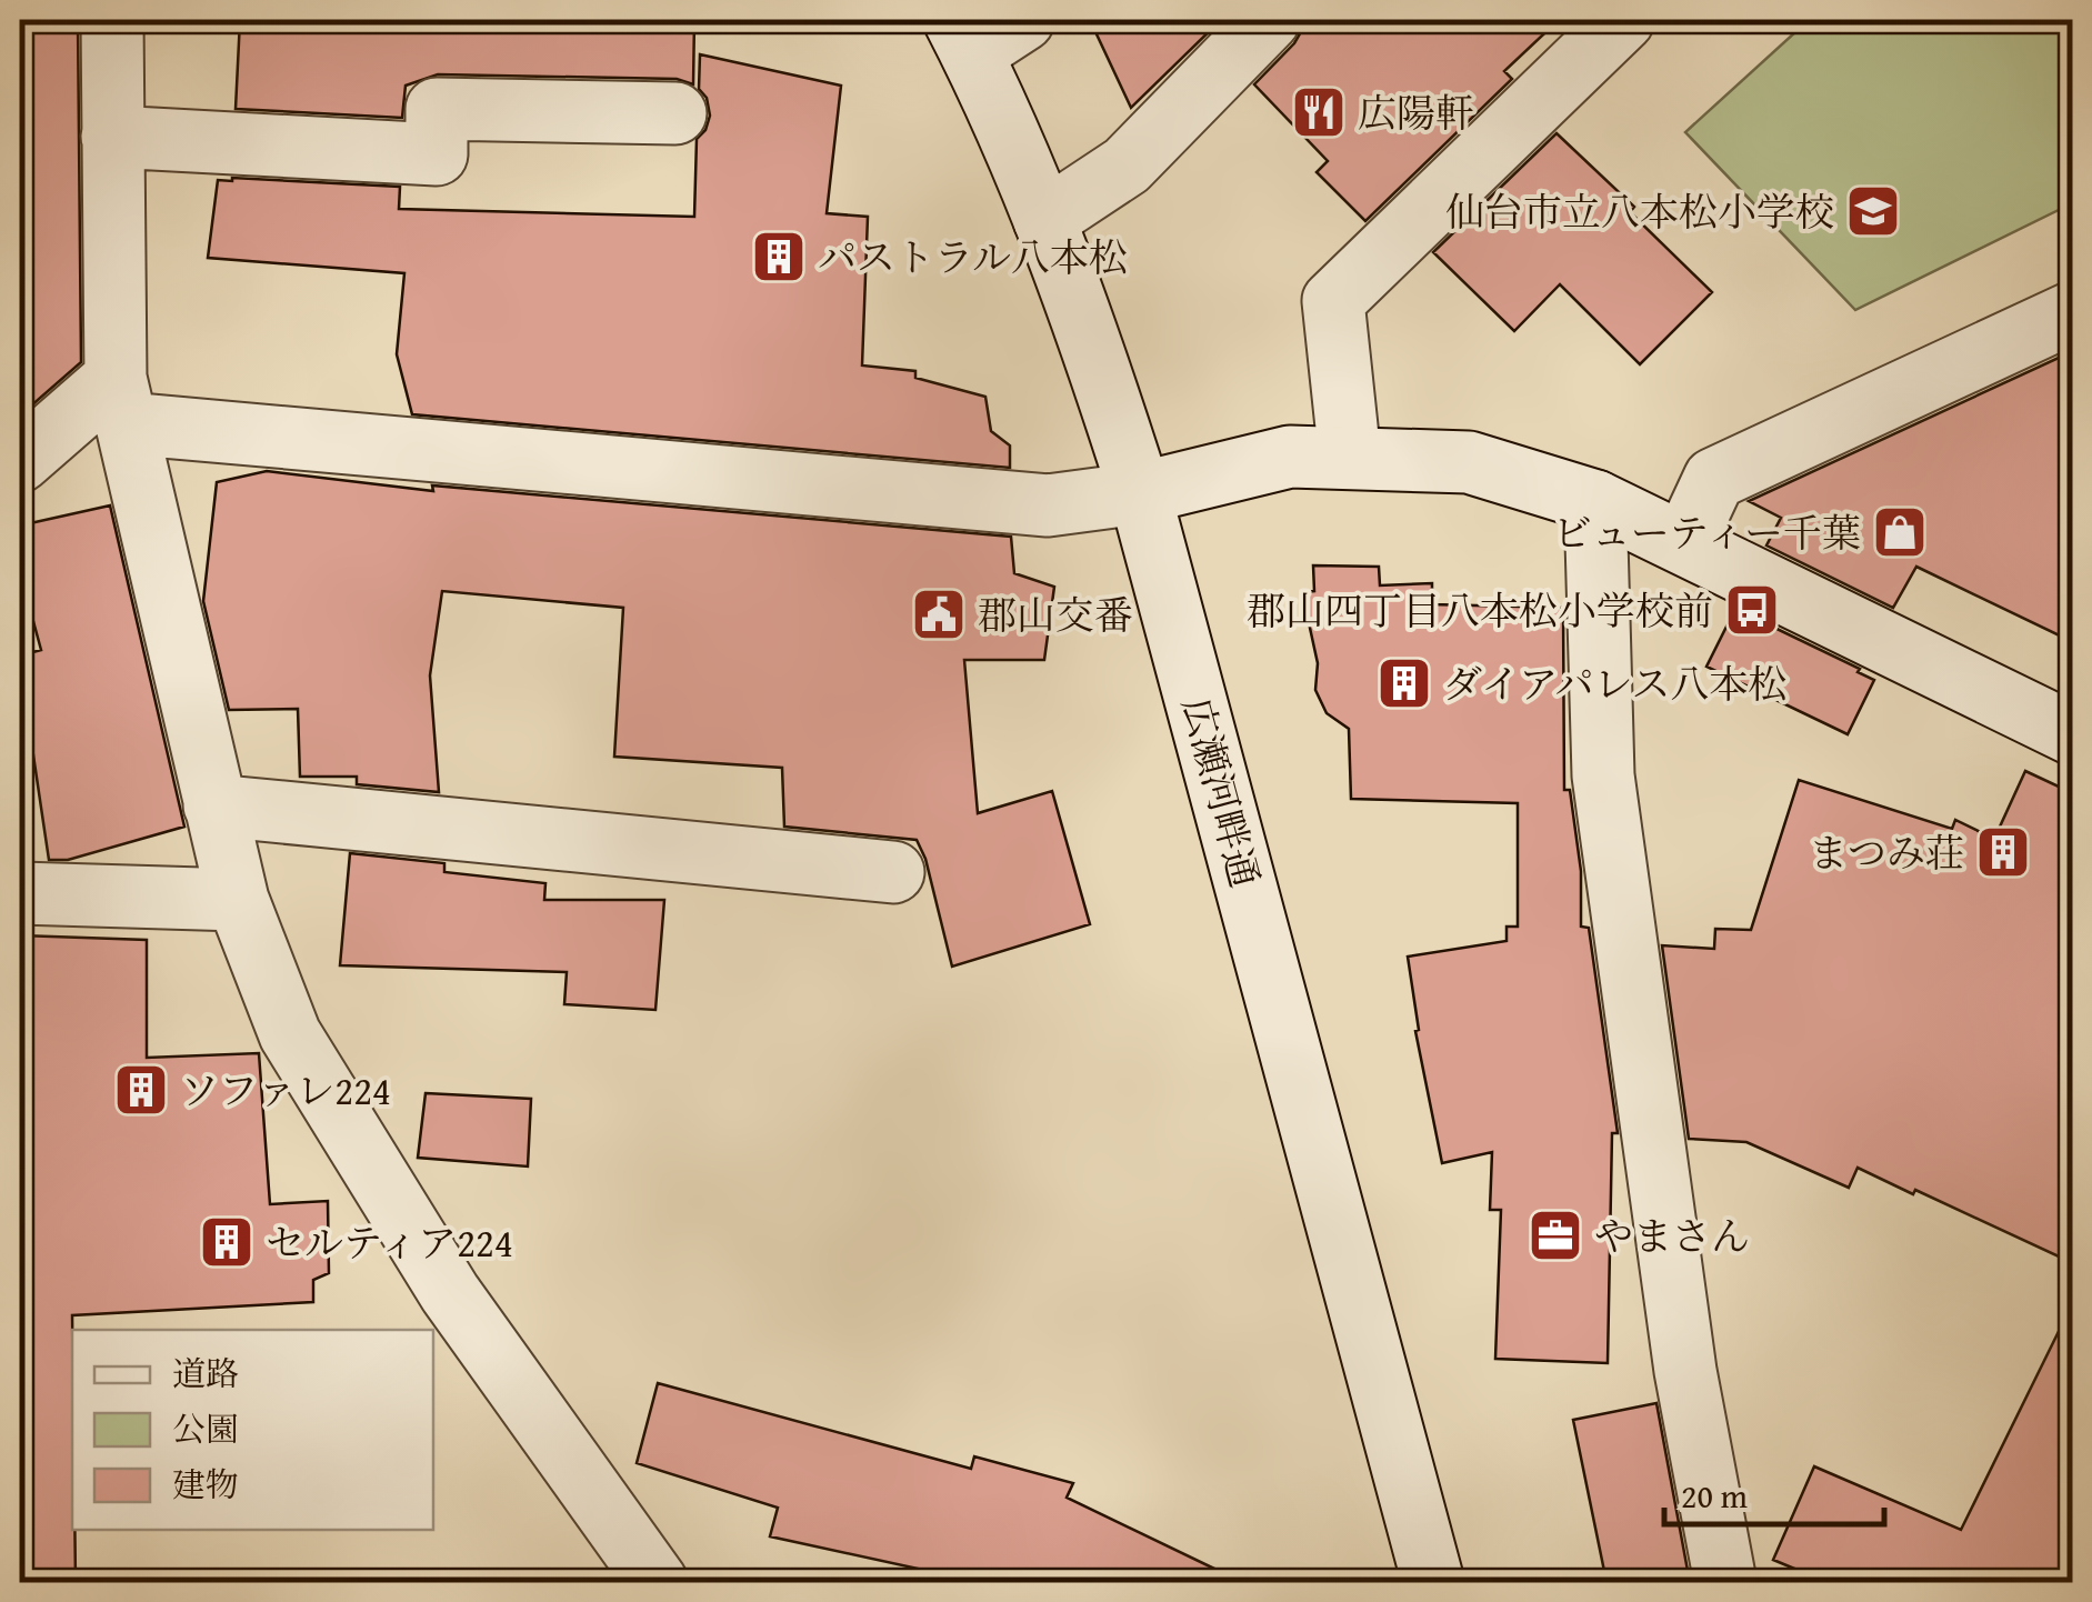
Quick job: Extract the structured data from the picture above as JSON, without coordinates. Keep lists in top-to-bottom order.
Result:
{
  "streets": {
    "street": ["広瀬河畔通"]
  },
  "places": {
    "restaurant": ["広陽軒"],
    "school or university": ["仙台市立八本松小学校"],
    "building": [
      "パストラル八本松",
      "ダイアパレス八本松",
      "まつみ荘",
      "ソファレ224",
      "セルティア224"
    ],
    "shop": ["ビューティー千葉"],
    "bus stop": ["郡山四丁目八本松小学校前"],
    "public building": ["郡山交番"],
    "office": ["やまさん"]
  },
  "legend": ["道路", "公園", "建物"],
  "scale_bar": "20 m"
}
